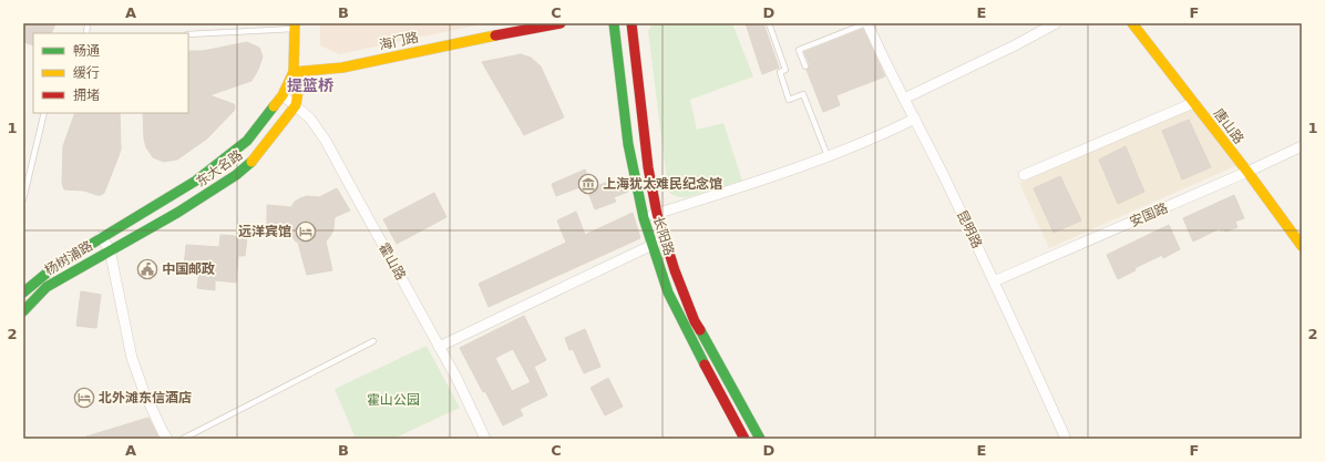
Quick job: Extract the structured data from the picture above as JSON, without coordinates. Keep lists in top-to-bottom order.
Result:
{
  "streets": {
    "main road": [
      "海门路",
      "唐山路",
      "东大名路",
      "长阳路",
      "杨树浦路"
    ],
    "street": ["安国路", "昆明路", "霍山路"]
  },
  "crossings": [
    ["海门路", "东大名路"],
    ["唐山路", "安国路"],
    ["东大名路", "杨树浦路"],
    ["东大名路", "霍山路"],
    ["安国路", "昆明路"]
  ],
  "districts": ["提篮桥"],
  "parks": ["霍山公园"],
  "places": {
    "museum": ["上海犹太难民纪念馆"],
    "hotel": ["远洋宾馆", "北外滩东信酒店"],
    "public building": ["中国邮政"]
  },
  "legend": ["畅通", "缓行", "拥堵"],
  "grid": {
    "columns": [
      "A",
      "B",
      "C",
      "D",
      "E",
      "F"
    ],
    "rows": ["1", "2"]
  }
}
